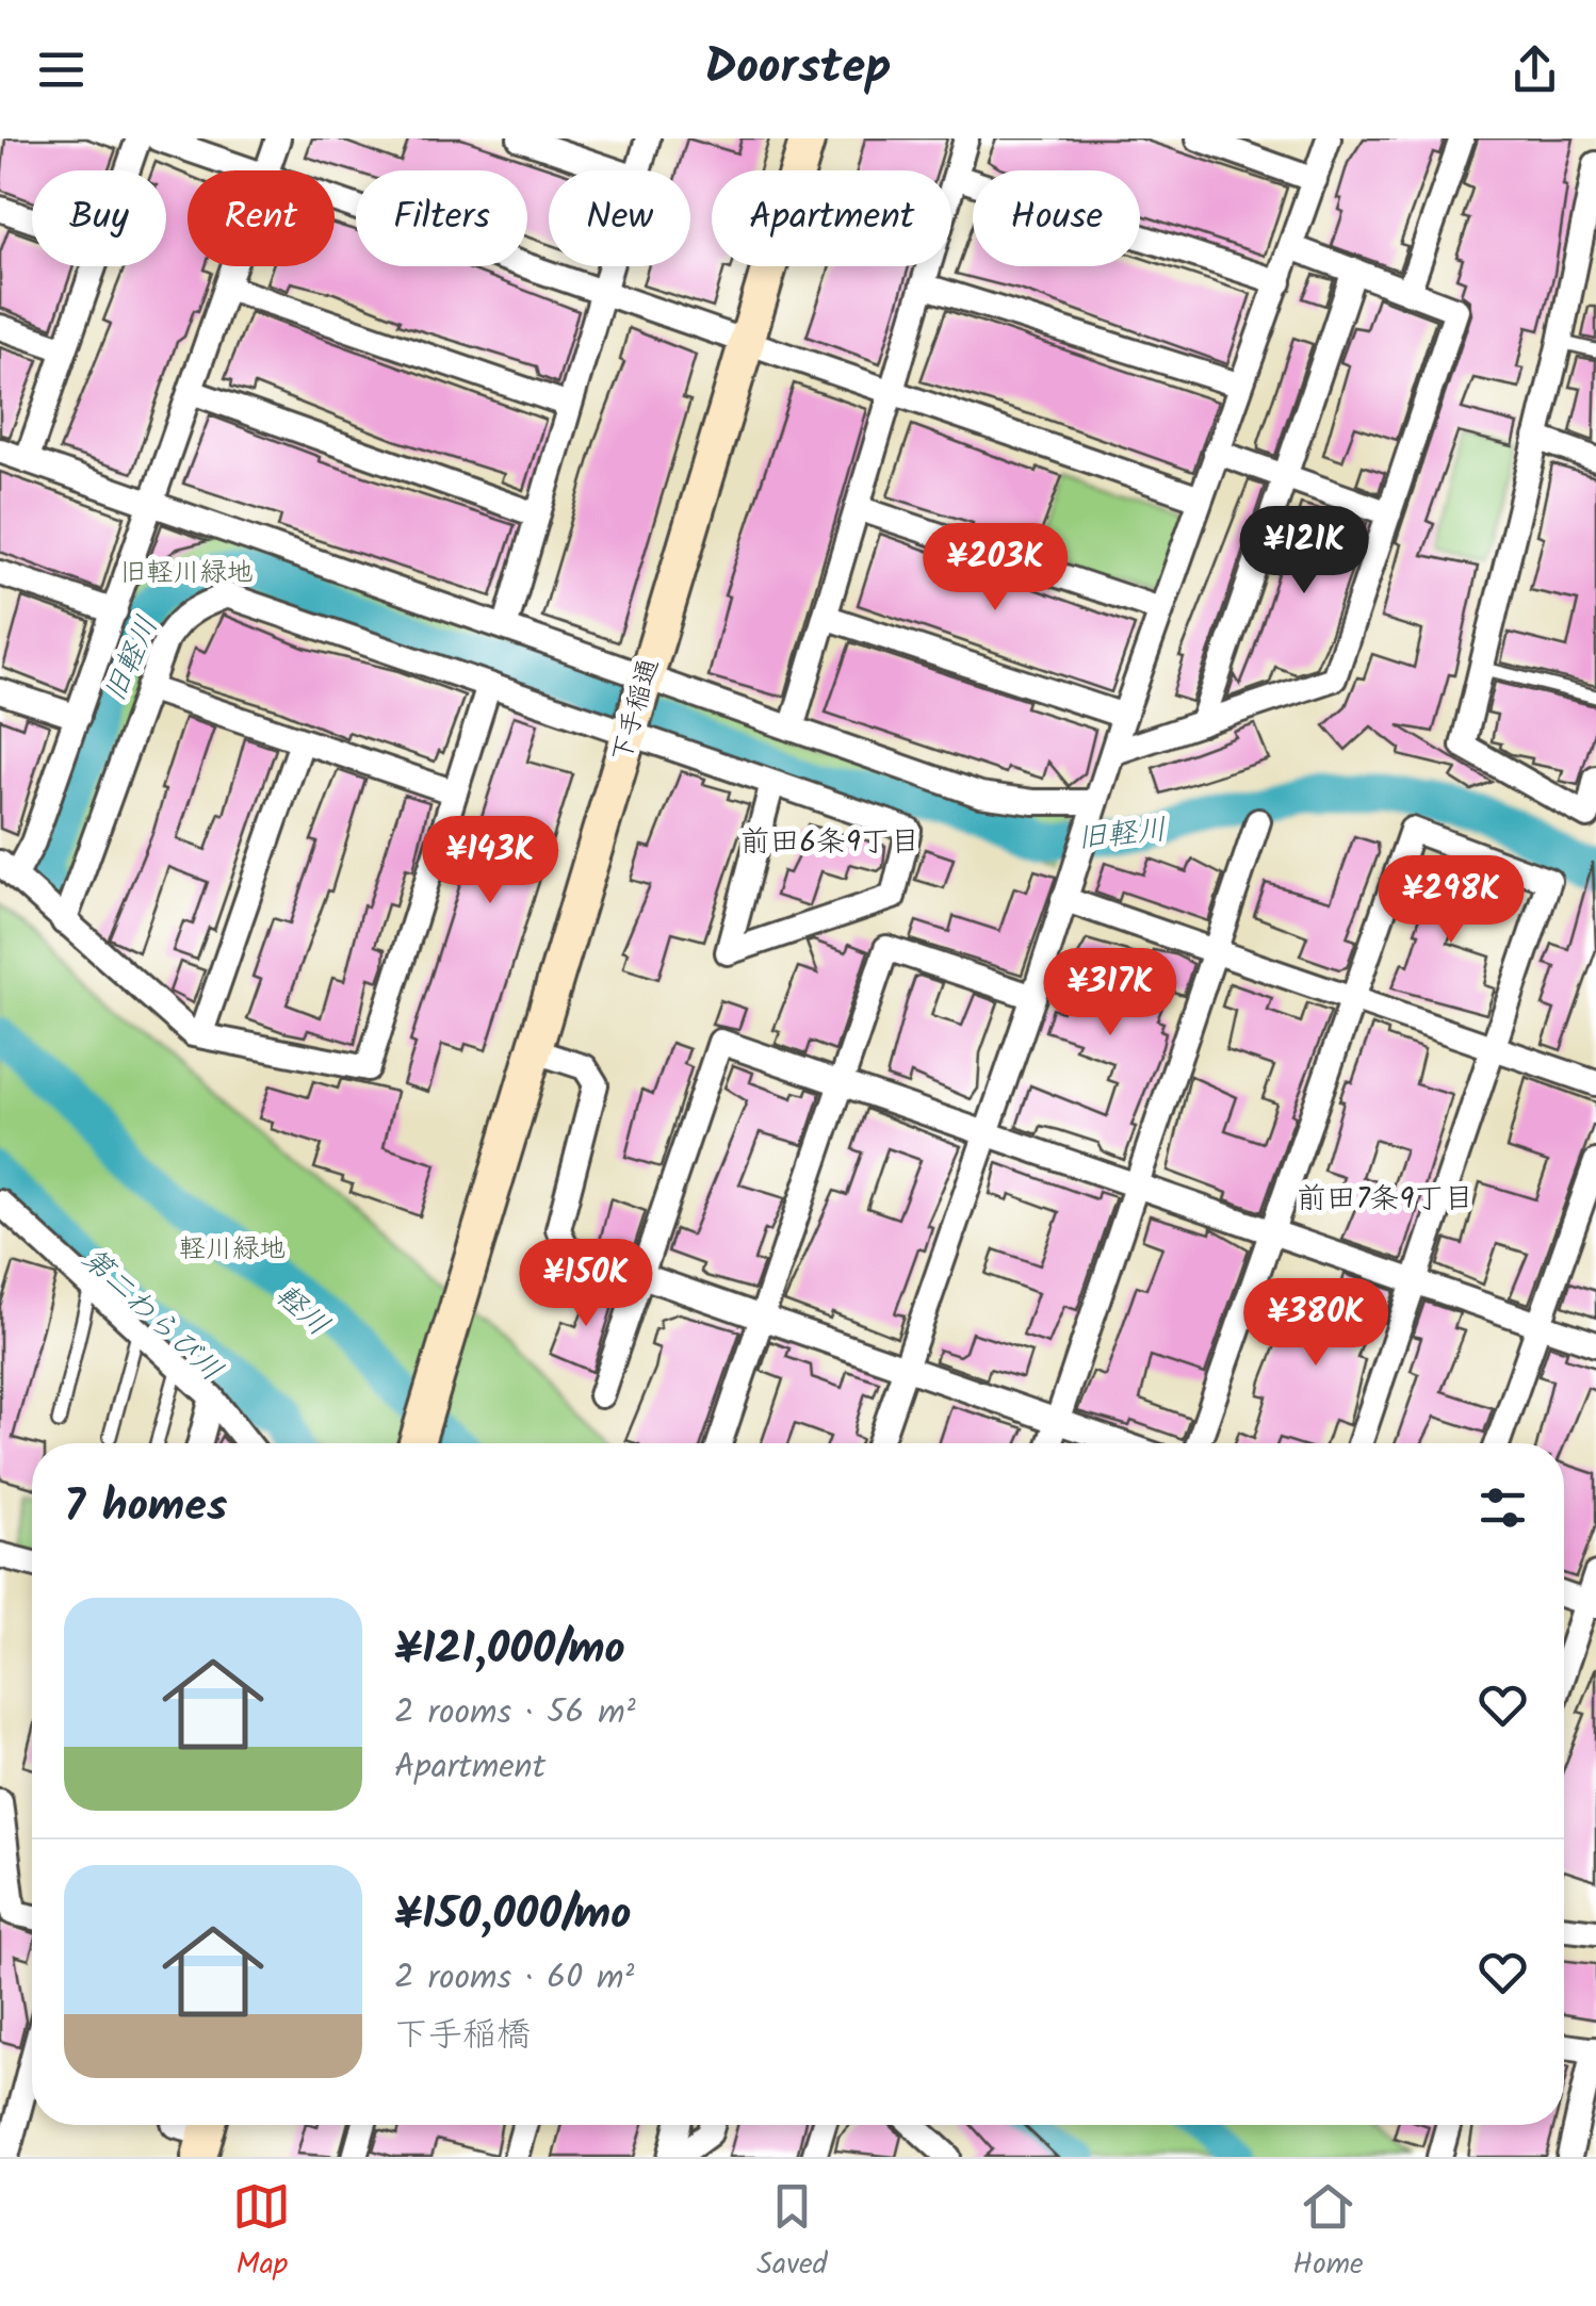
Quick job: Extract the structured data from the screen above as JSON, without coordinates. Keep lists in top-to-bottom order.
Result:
{
  "streets": {
    "main road": ["下手稲通"]
  },
  "districts": ["前田6条9丁目", "前田7条9丁目"],
  "water": ["旧軽川", "軽川", "第二わらび川"],
  "parks": ["旧軽川緑地", "軽川緑地"],
  "page": {
    "header": "Doorstep",
    "chip": [
      "Buy",
      "Rent",
      "Filters",
      "New",
      "Apartment",
      "House"
    ],
    "price": [
      "¥121K",
      "¥203K",
      "¥143K",
      "¥298K",
      "¥317K",
      "¥150K",
      "¥380K"
    ],
    "heading": "7 homes",
    "list": [
      {
        "name": "¥121,000/mo",
        "note": "2 rooms · 56 m² · Apartment"
      },
      {
        "name": "¥150,000/mo",
        "note": "2 rooms · 60 m² · 下手稲橋"
      }
    ],
    "tabs": ["Map", "Saved", "Home"]
  }
}
